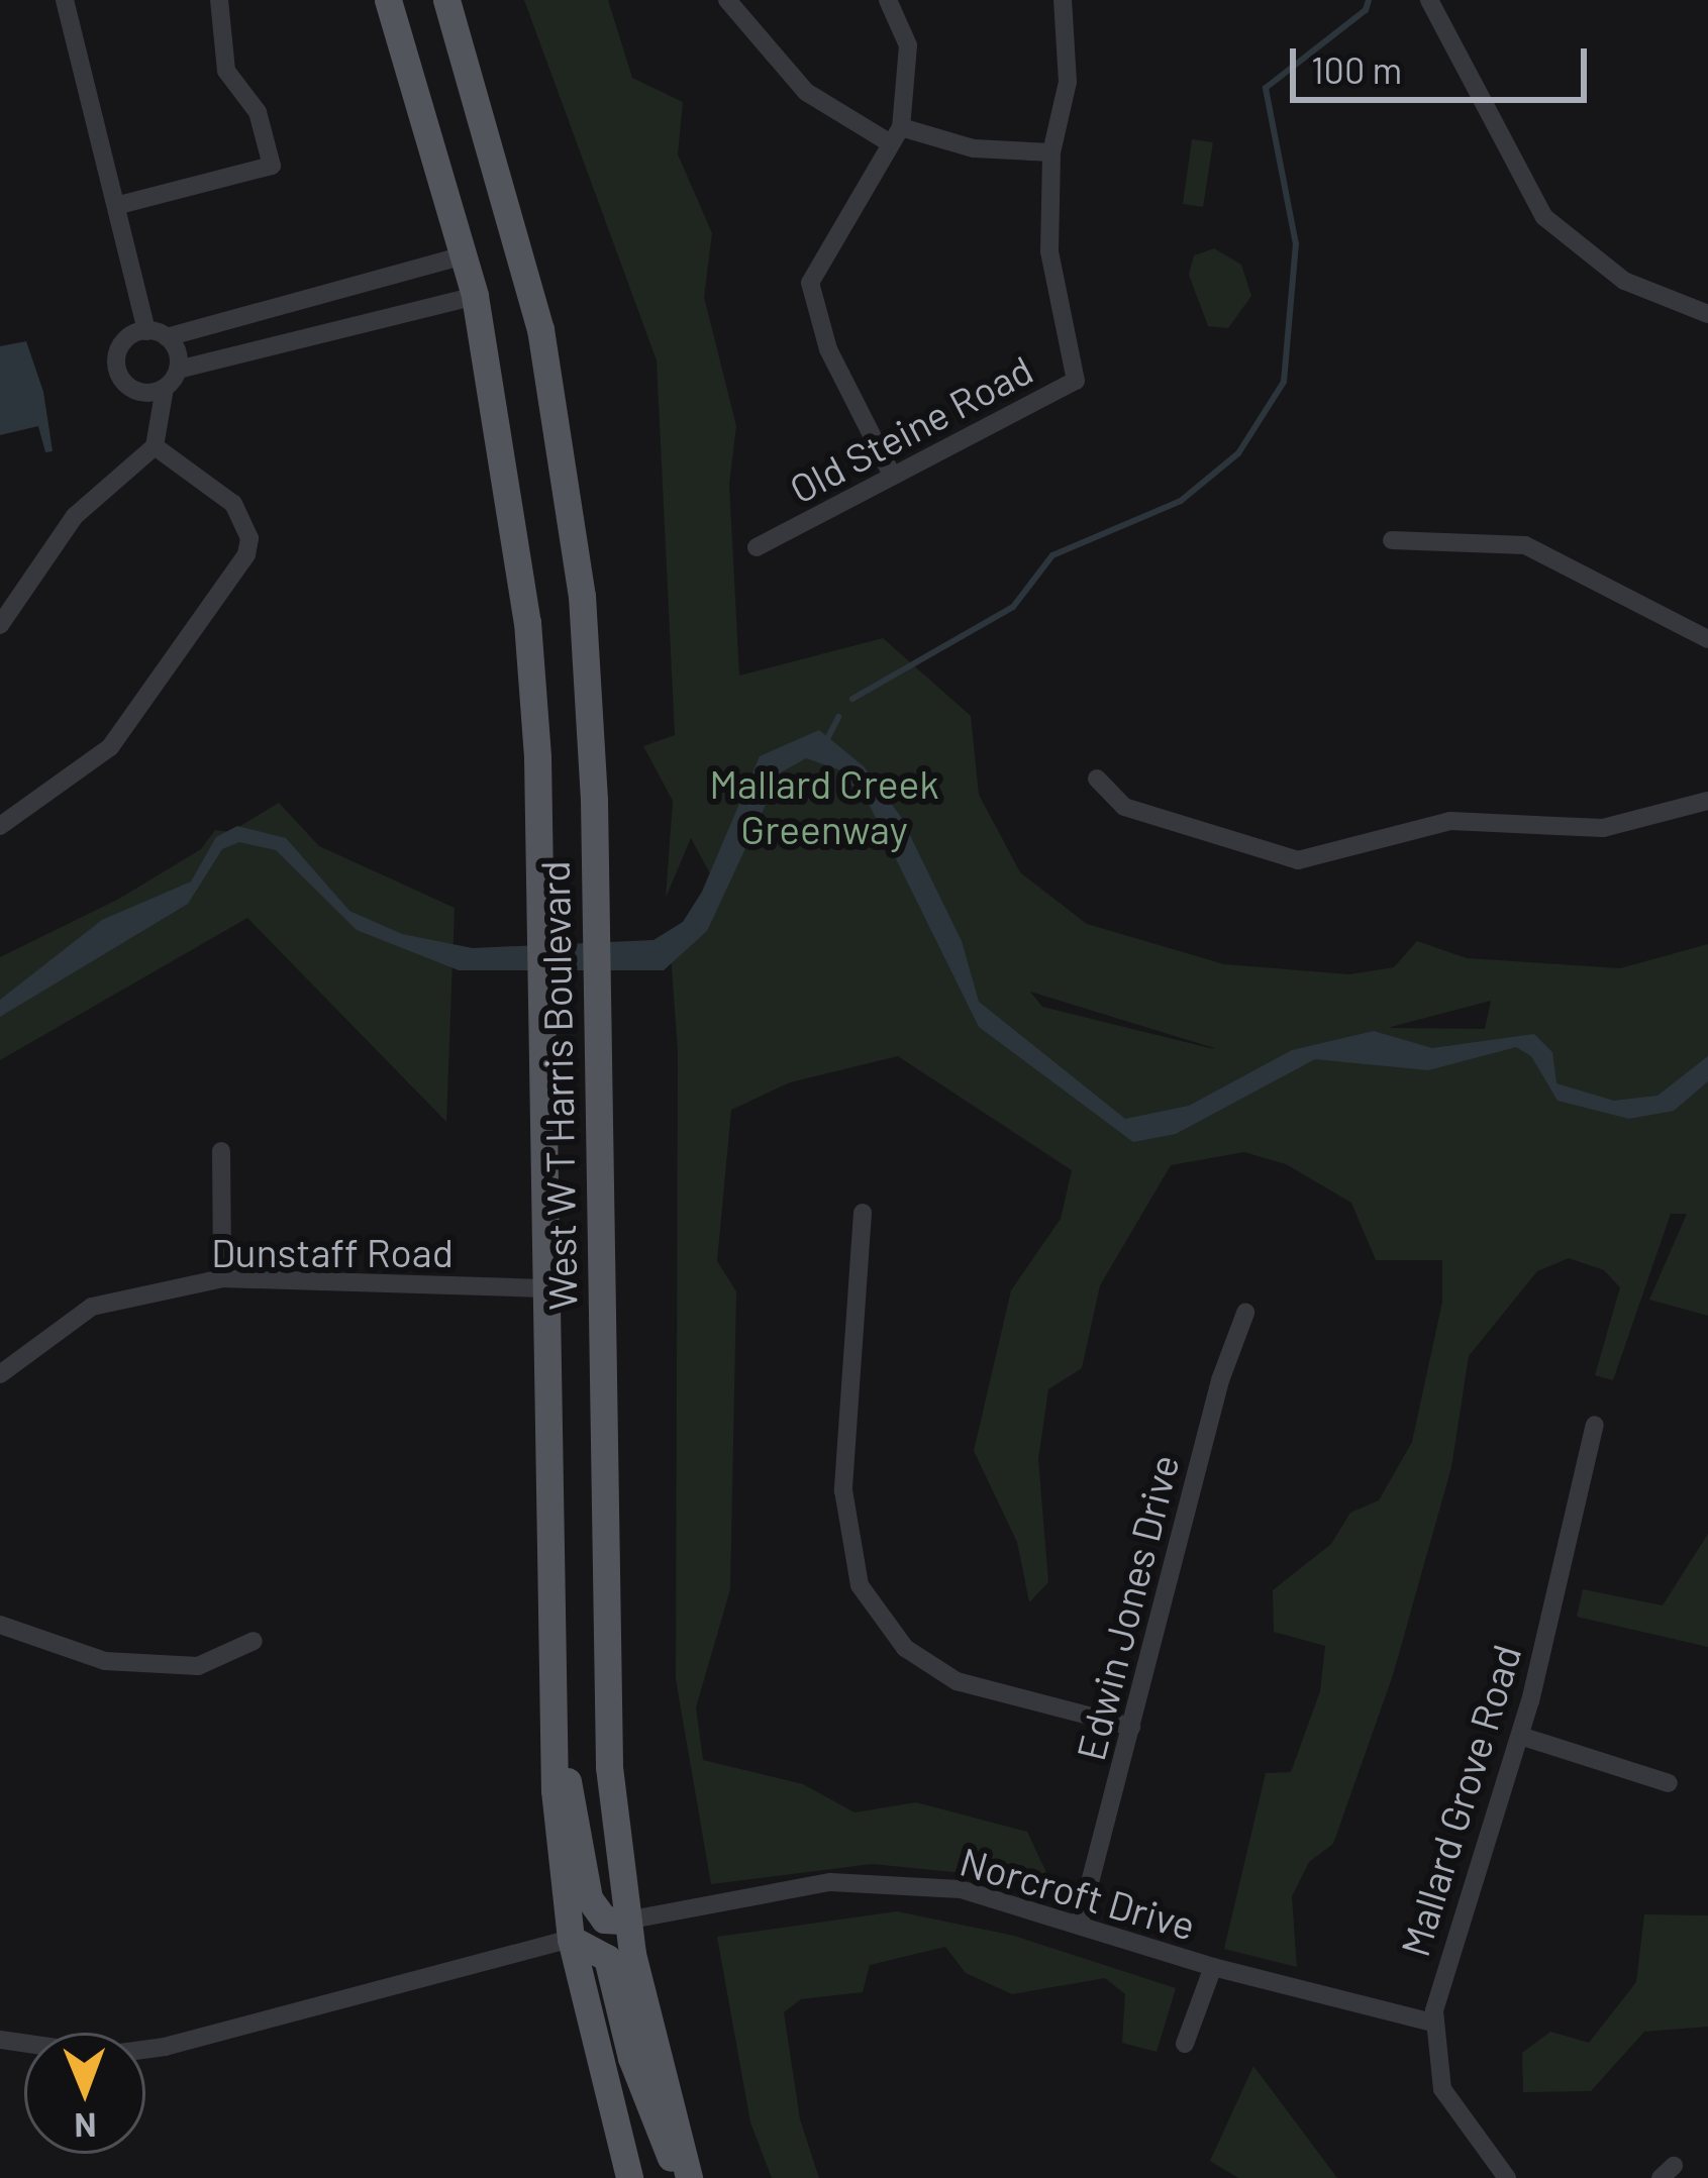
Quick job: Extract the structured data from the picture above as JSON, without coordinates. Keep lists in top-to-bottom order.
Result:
{
  "streets": {
    "main road": ["West W T Harris Boulevard"],
    "street": [
      "Old Steine Road",
      "Dunstaff Road",
      "Edwin Jones Drive",
      "Mallard Grove Road",
      "Norcroft Drive"
    ]
  },
  "crossings": [
    ["West W T Harris Boulevard", "Dunstaff Road"],
    ["West W T Harris Boulevard", "Norcroft Drive"],
    ["Edwin Jones Drive", "Norcroft Drive"],
    ["Mallard Grove Road", "Norcroft Drive"]
  ],
  "parks": ["Mallard Creek Greenway"],
  "scale_bar": "100 m",
  "north": "bottom"
}
